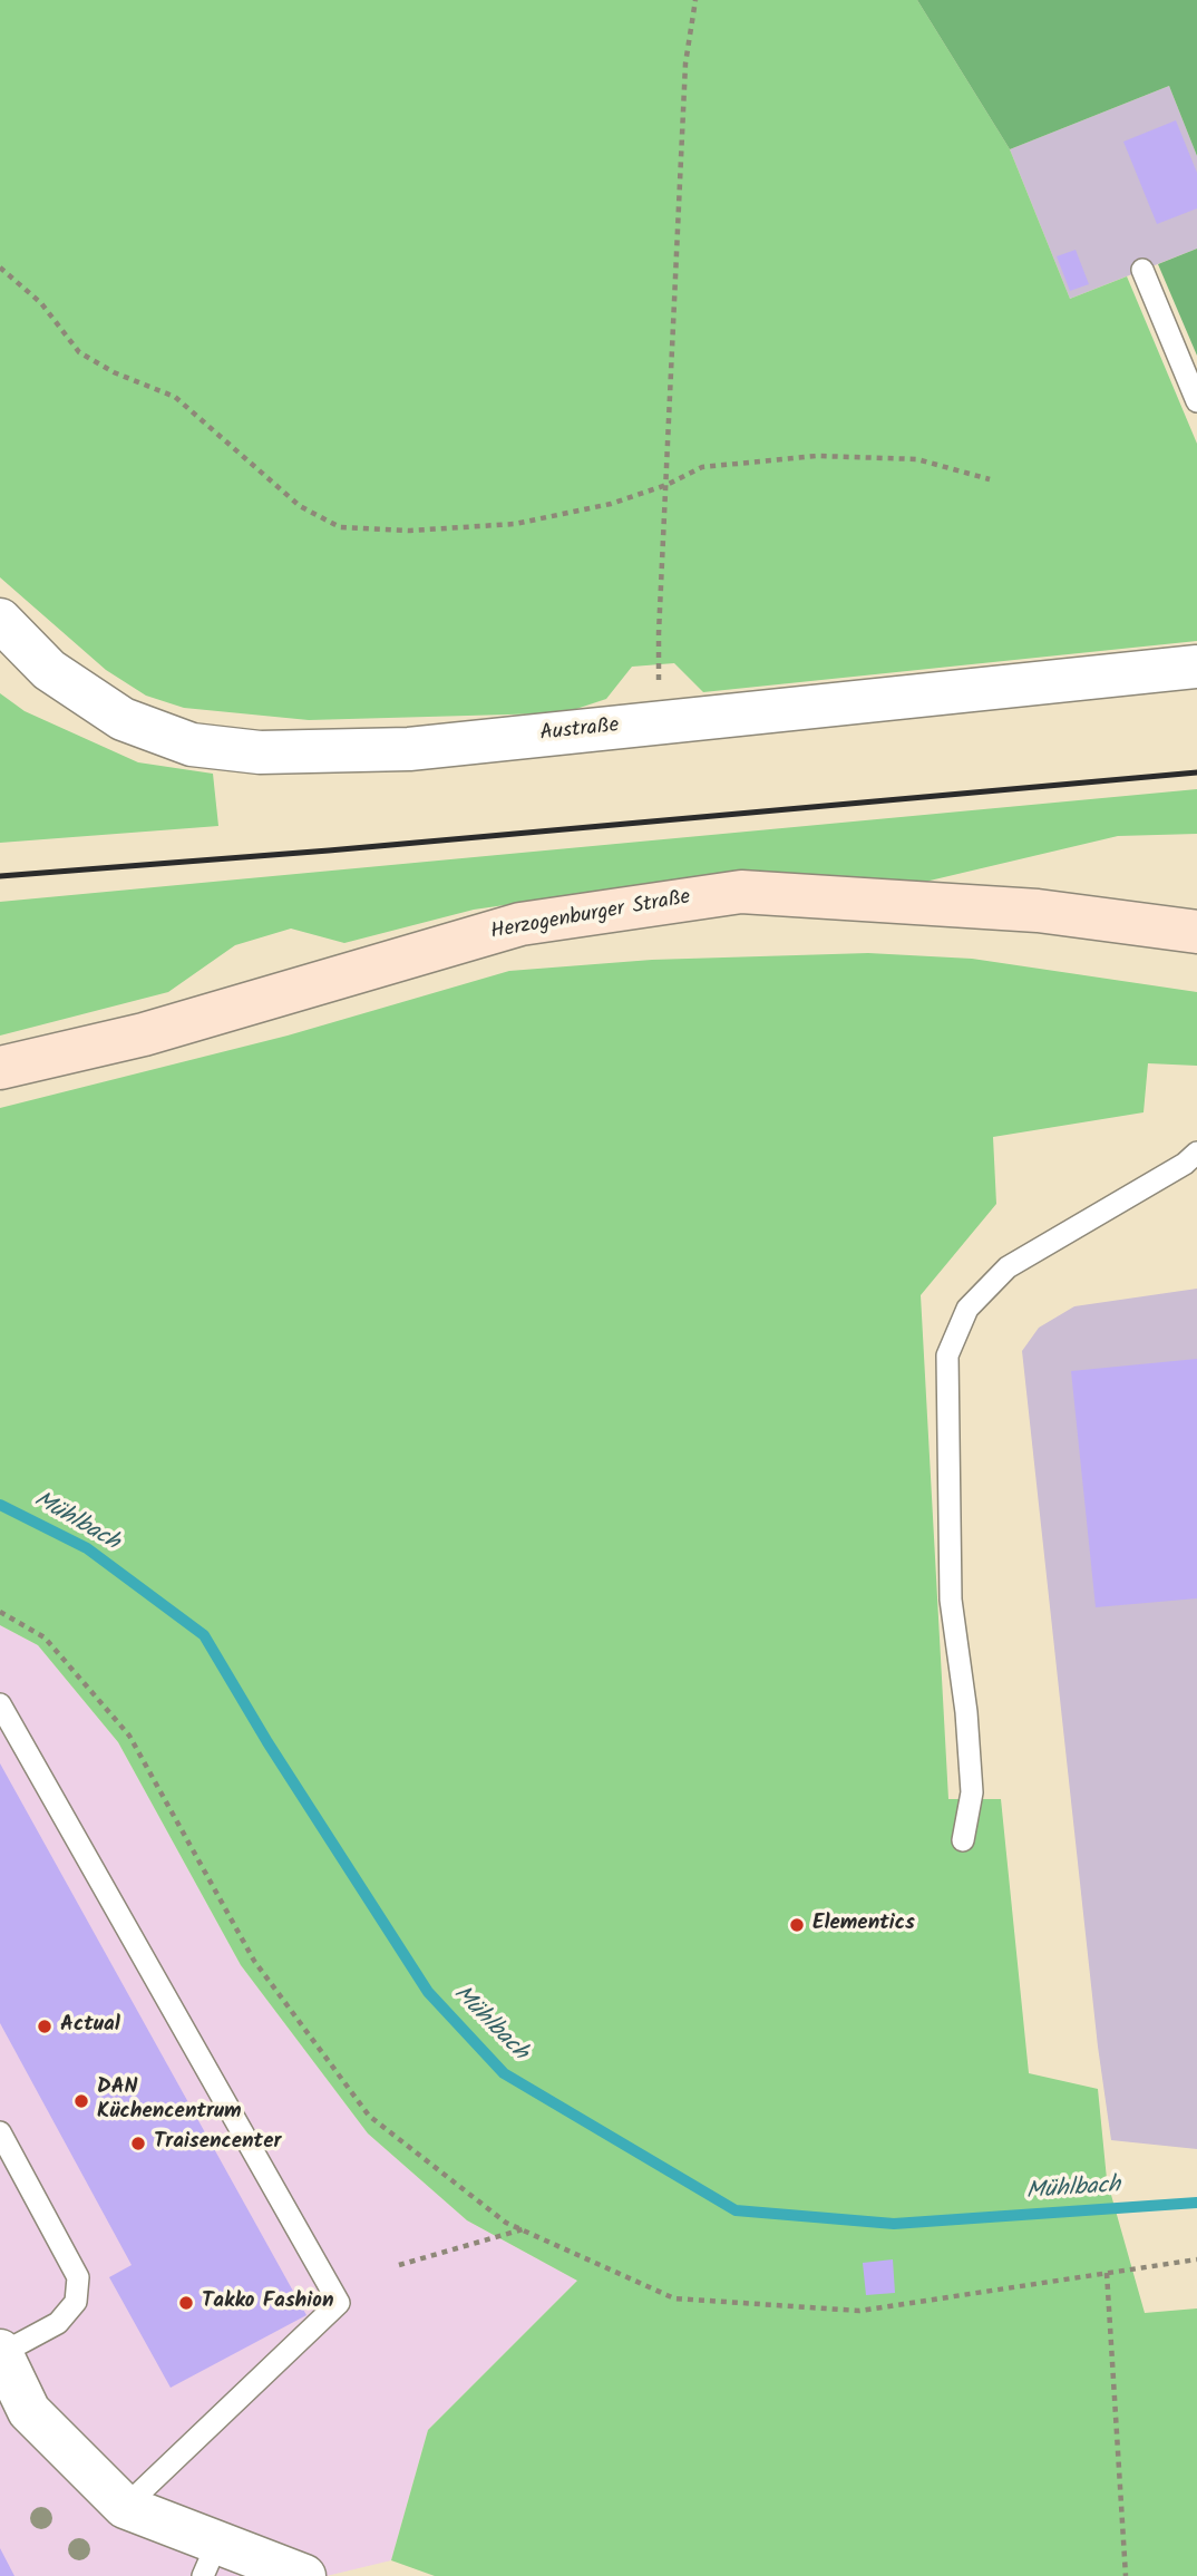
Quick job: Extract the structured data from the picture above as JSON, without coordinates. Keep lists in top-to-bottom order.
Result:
{
  "streets": {
    "street": ["Austraße", "Herzogenburger Straße"]
  },
  "water": ["Mühlbach"],
  "places": [
    "Elementics",
    "Actual",
    "DAN Küchencentrum",
    "Traisencenter",
    "Takko Fashion"
  ]
}
